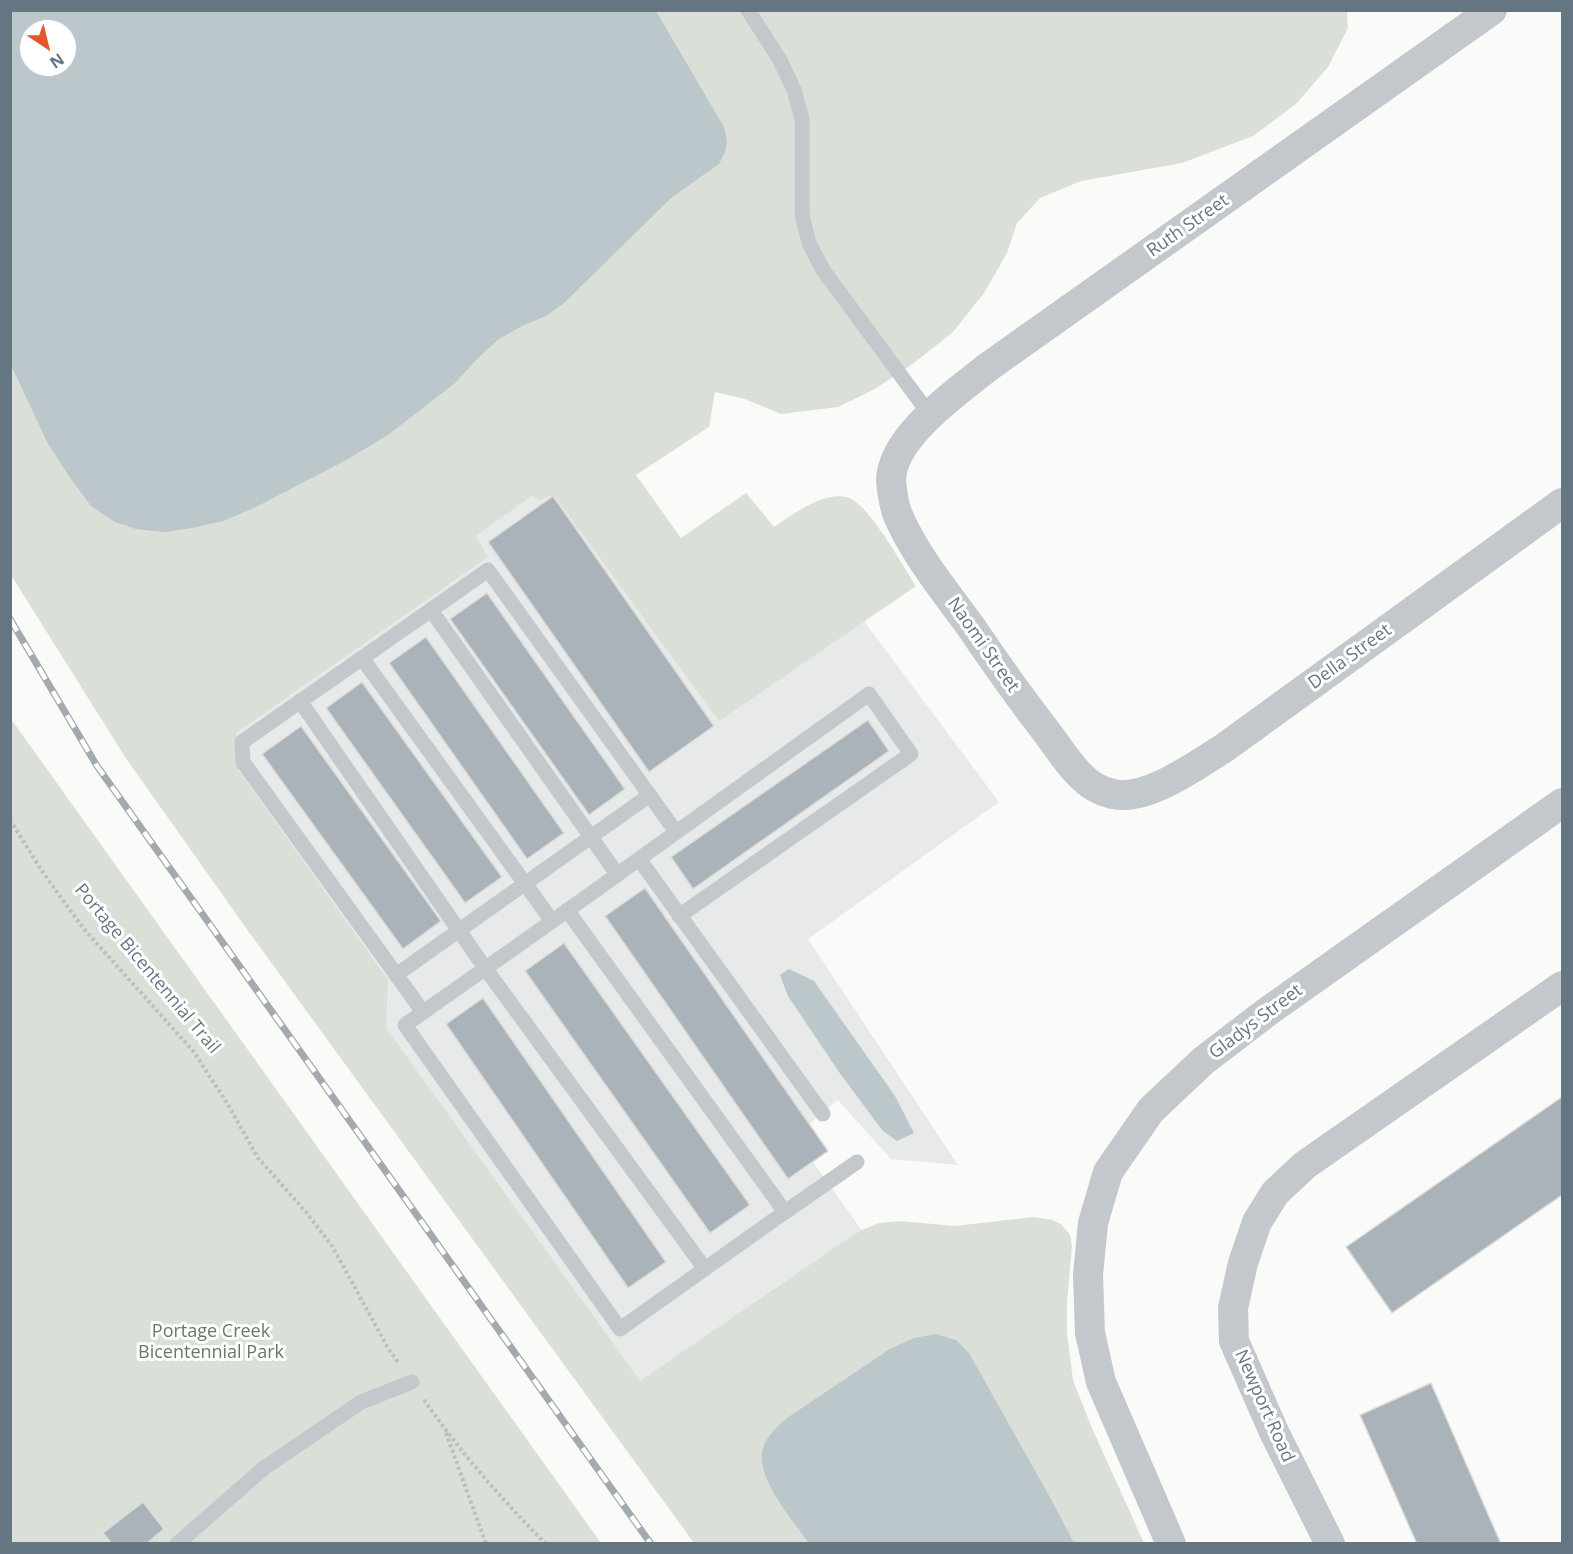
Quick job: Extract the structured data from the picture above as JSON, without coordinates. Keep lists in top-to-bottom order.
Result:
{
  "streets": {
    "street": [
      "Ruth Street",
      "Naomi Street",
      "Della Street",
      "Gladys Street",
      "Newport Road"
    ],
    "path": ["Portage Bicentennial Trail"]
  },
  "crossings": [
    ["Ruth Street", "Naomi Street"],
    ["Naomi Street", "Della Street"]
  ],
  "parks": ["Portage Creek Bicentennial Park"],
  "north": "bottom right"
}
